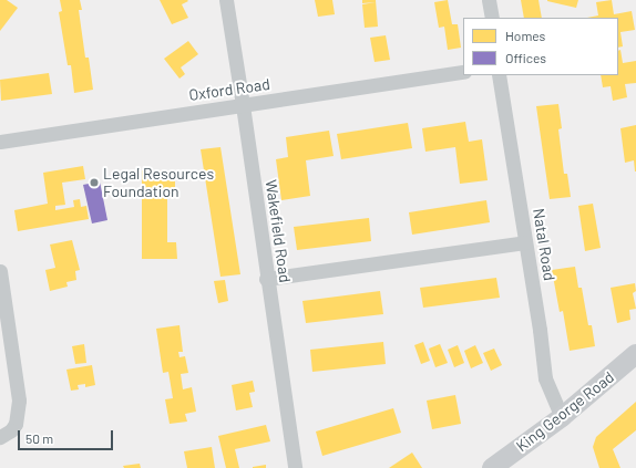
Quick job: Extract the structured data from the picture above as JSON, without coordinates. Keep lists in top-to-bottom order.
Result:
{
  "streets": {
    "main road": ["King George Road"],
    "street": ["Oxford Road", "Wakefield Road", "Natal Road"]
  },
  "crossings": [
    ["Oxford Road", "Wakefield Road"],
    ["Natal Road", "King George Road"]
  ],
  "places": ["Legal Resources Foundation"],
  "legend": ["Homes", "Offices"],
  "scale_bar": "50 m"
}
